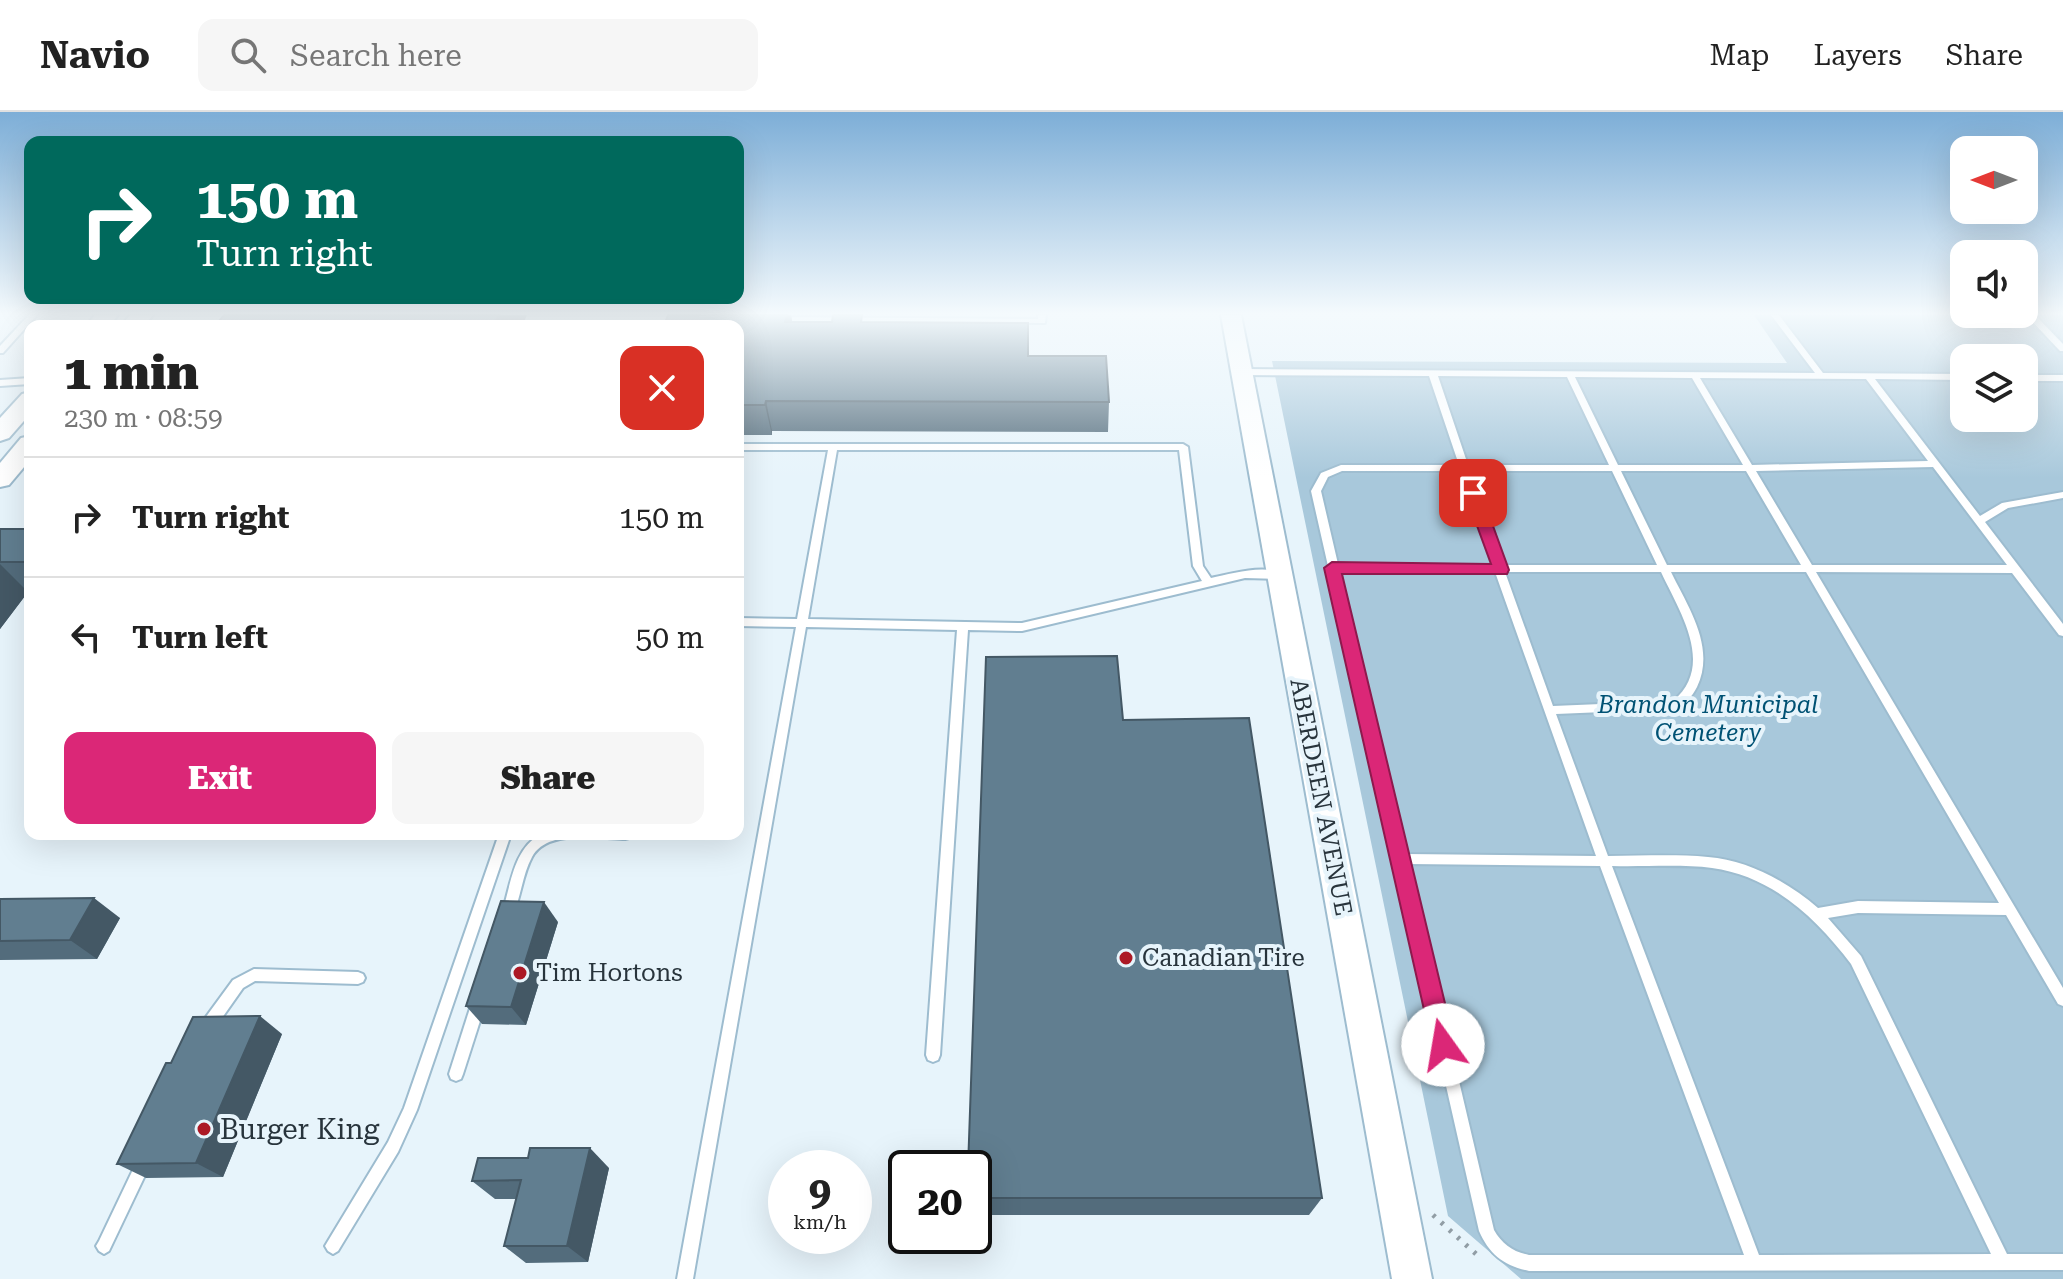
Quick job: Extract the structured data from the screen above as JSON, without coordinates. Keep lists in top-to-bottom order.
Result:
{
  "streets": {
    "street": ["ABERDEEN AVENUE"]
  },
  "parks": ["Brandon Municipal Cemetery"],
  "places": ["Canadian Tire", "Tim Hortons", "Burger King"],
  "north": "left",
  "page": {
    "header": "Navio",
    "search": "Search here",
    "nav": ["Map", "Layers", "Share"],
    "turn": ["150 m", "Turn right"],
    "heading": ["1 min", "230 m · 08:59"],
    "list": [
      {
        "name": "Turn right",
        "value": "150 m"
      },
      {
        "name": "Turn left",
        "value": "50 m"
      }
    ],
    "buttons": ["Exit", "Share"],
    "speed": "9 km/h",
    "limit": "20"
  }
}
